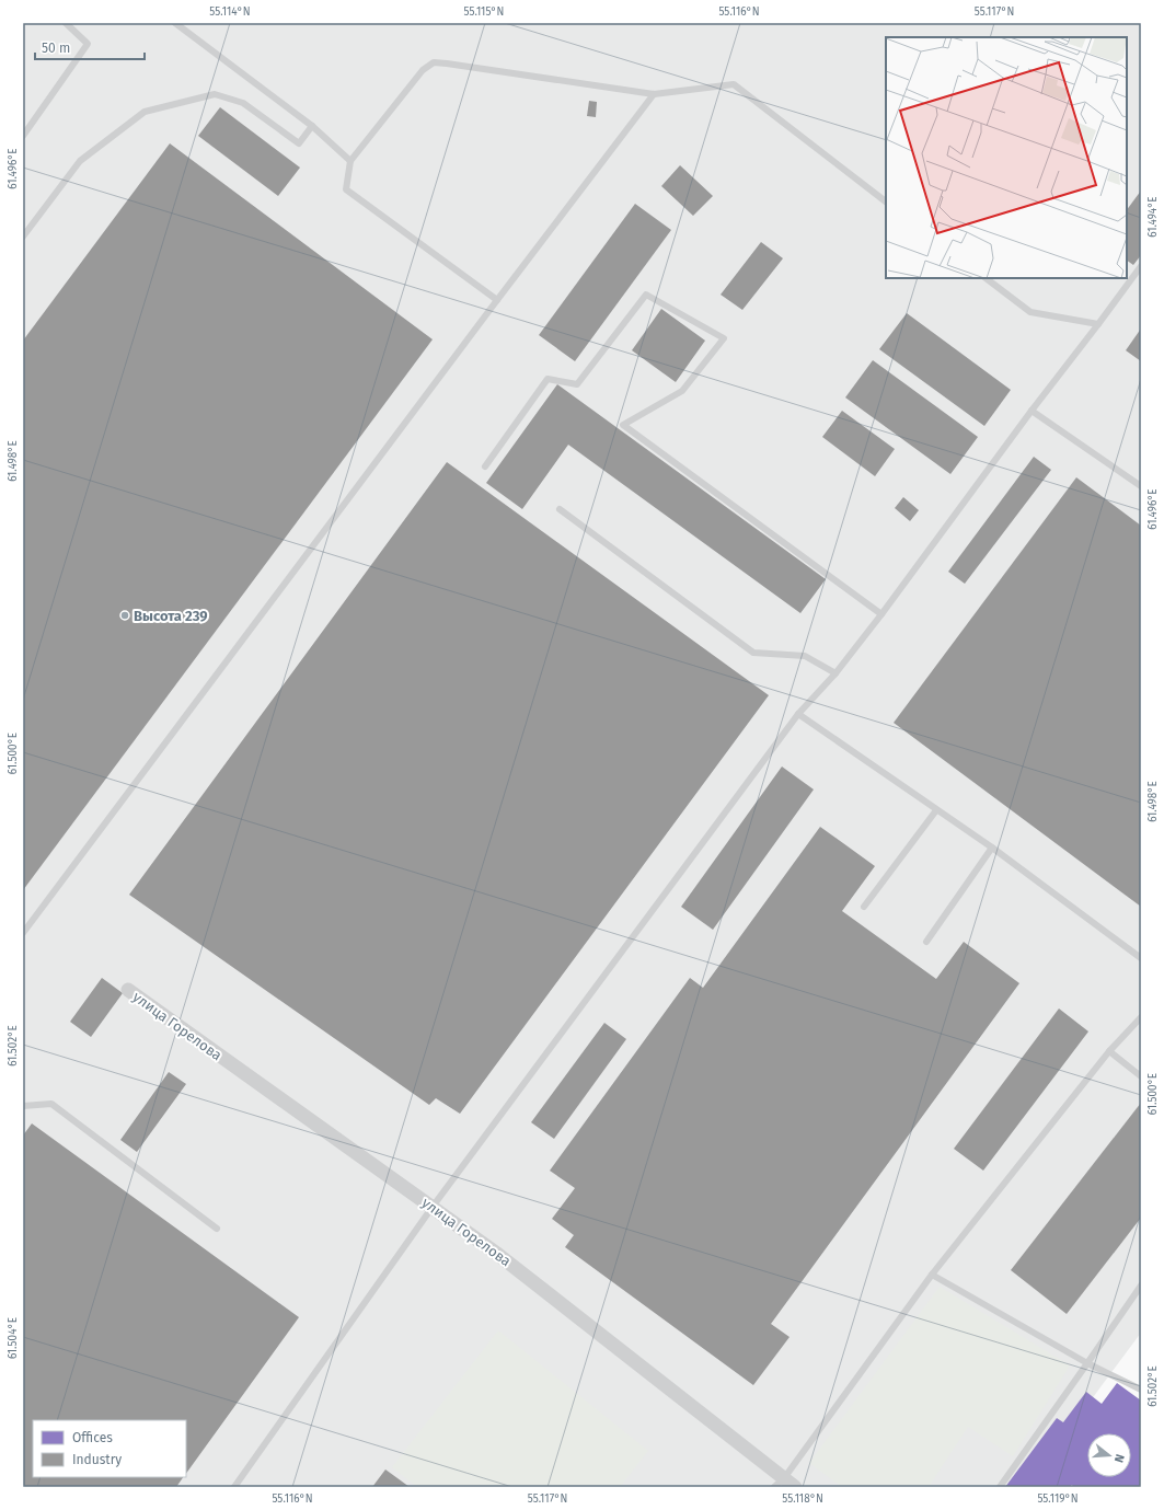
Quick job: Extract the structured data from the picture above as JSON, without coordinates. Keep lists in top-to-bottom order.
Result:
{
  "streets": {
    "street": ["улица Горелова"]
  },
  "places": ["Высота 239"],
  "legend": ["Offices", "Industry"],
  "scale_bar": "50 m",
  "north": "right",
  "coordinates": [
    "55.114°N",
    "55.115°N",
    "55.116°N",
    "55.117°N",
    "61.496°E",
    "61.494°E",
    "61.498°E",
    "61.500°E",
    "61.502°E",
    "61.504°E",
    "55.118°N",
    "55.119°N"
  ]
}
